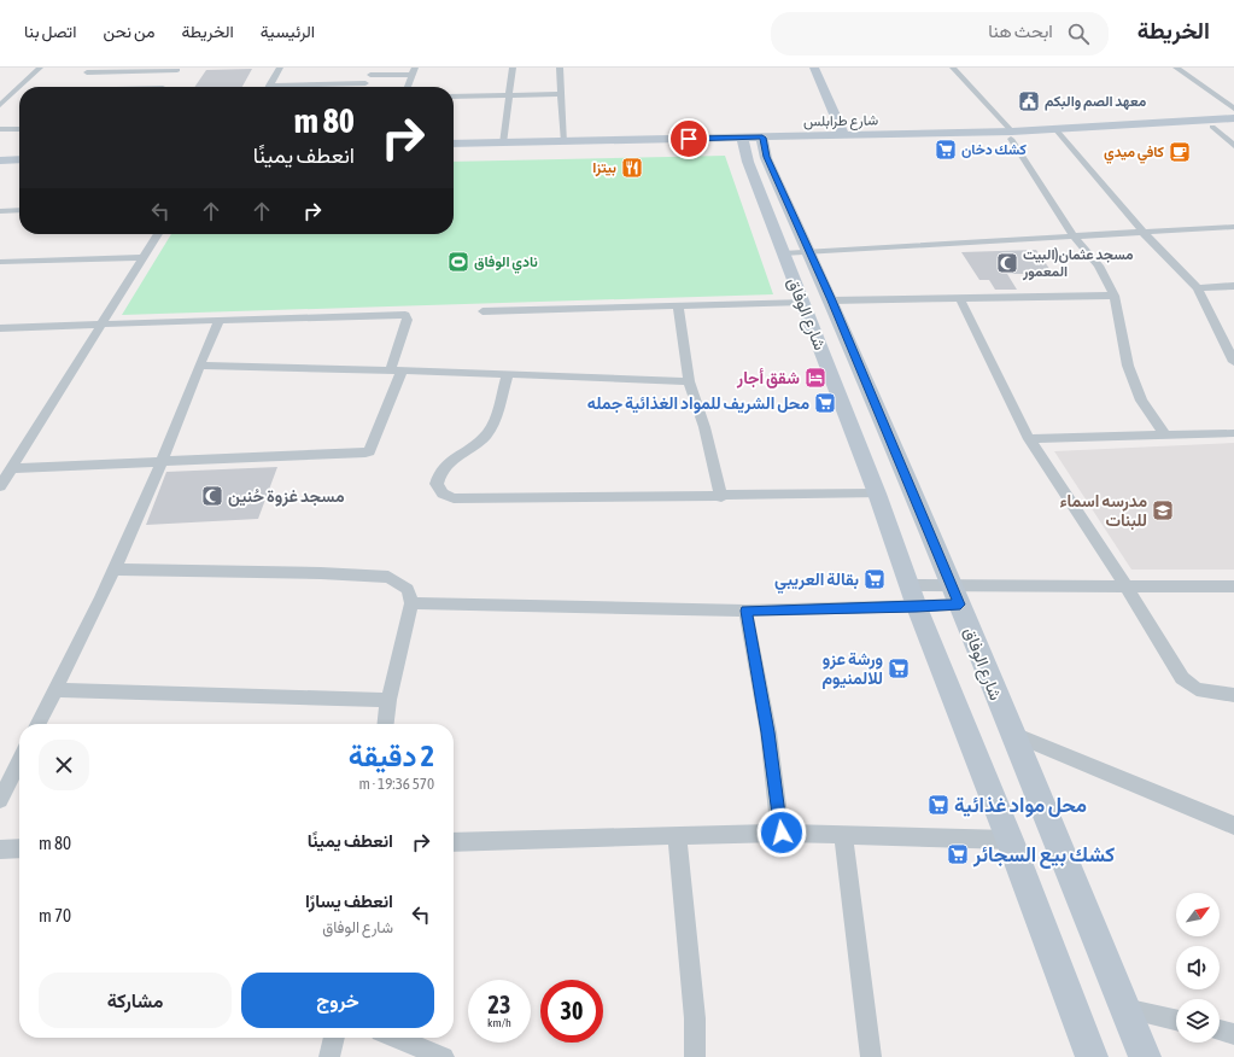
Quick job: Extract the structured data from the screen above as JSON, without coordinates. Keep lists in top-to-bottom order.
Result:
{
  "streets": {
    "street": ["شارع طرابلس", "شارع الوفاق"]
  },
  "crossings": [
    ["شارع طرابلس", "شارع الوفاق"]
  ],
  "places": {
    "public building": ["معهد الصم والبكم"],
    "supermarket": [
      "كشك دخان",
      "محل الشريف للمواد الغذائية جمله",
      "بقالة العريبي",
      "ورشة عزو للالمنيوم",
      "محل مواد غذائية",
      "كشك بيع السجائر"
    ],
    "cafe": ["كافي ميدي"],
    "restaurant": ["بيتزا"],
    "sports": ["نادي الوفاق"],
    "mosque": ["مسجد عثمان(البيت المعمور", "مسجد غزوة حُنين"],
    "hotel": ["شقق أجار"],
    "school or university": ["مدرسه اسماء للبنات"]
  },
  "north": "top right",
  "page": {
    "header": "الخريطة",
    "search": "ابحث هنا",
    "nav": [
      "الرئيسية",
      "الخريطة",
      "من نحن",
      "اتصل بنا"
    ],
    "turn": ["80 m", "انعطف يمينًا"],
    "heading": ["2 دقيقة", "570 m · 19:36"],
    "list": [
      {
        "name": "انعطف يمينًا",
        "value": "80 m"
      },
      {
        "name": "انعطف يسارًا",
        "note": "شارع الوفاق",
        "value": "70 m"
      }
    ],
    "buttons": ["خروج", "مشاركة"],
    "speed": "23 km/h",
    "limit": "30"
  }
}
